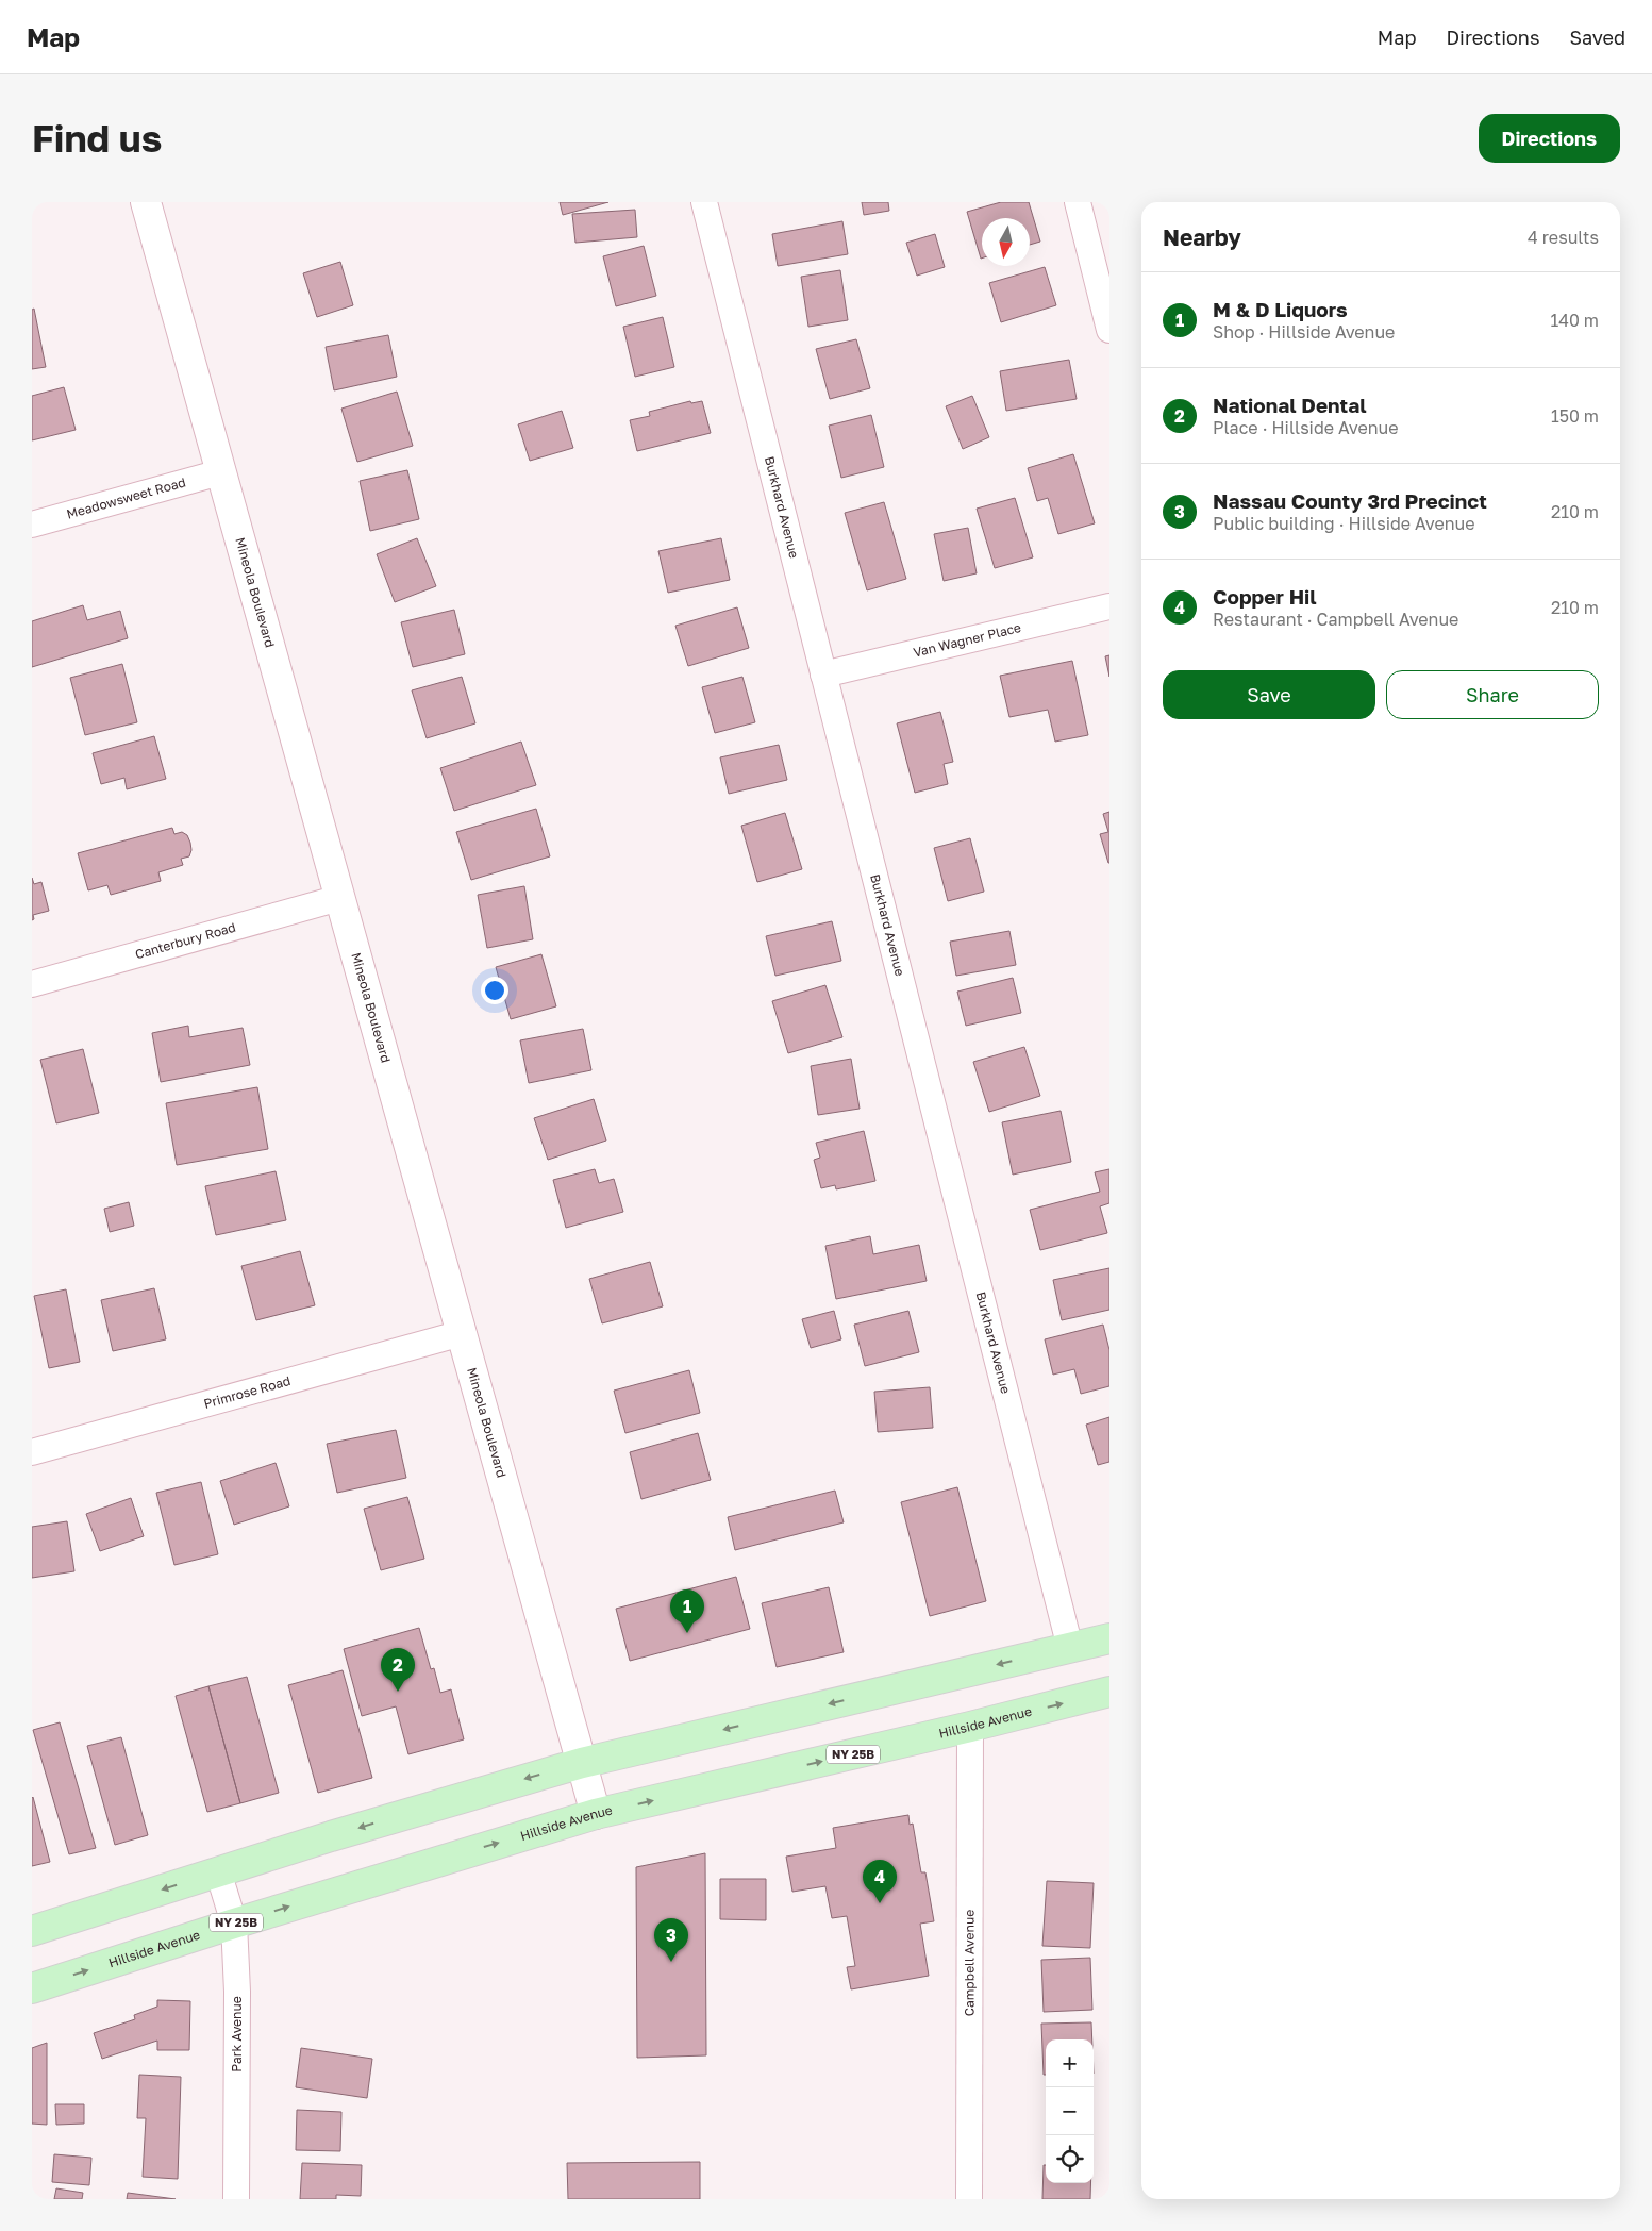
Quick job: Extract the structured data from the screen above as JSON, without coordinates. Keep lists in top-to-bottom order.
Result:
{
  "streets": {
    "main road": ["Mineola Boulevard", "Hillside Avenue", "NY 25B"],
    "street": [
      "Meadowsweet Road",
      "Burkhard Avenue",
      "Van Wagner Place",
      "Canterbury Road",
      "Primrose Road",
      "Campbell Avenue",
      "Park Avenue"
    ]
  },
  "crossings": [
    ["Meadowsweet Road", "Mineola Boulevard"],
    ["Burkhard Avenue", "Van Wagner Place"],
    ["Mineola Boulevard", "Canterbury Road"],
    ["Mineola Boulevard", "Primrose Road"],
    ["Mineola Boulevard", "Hillside Avenue"],
    ["Hillside Avenue", "Campbell Avenue"],
    ["Hillside Avenue", "Park Avenue"]
  ],
  "north": "bottom",
  "page": {
    "header": "Map",
    "nav": ["Map", "Directions", "Saved"],
    "buttons": [
      "Directions",
      ["Save", "Share"]
    ],
    "title": "Find us",
    "heading": ["Nearby", "4 results"],
    "list": [
      {
        "mark": "1",
        "name": "M & D Liquors",
        "note": "Shop · Hillside Avenue",
        "value": "140 m"
      },
      {
        "mark": "2",
        "name": "National Dental",
        "note": "Place · Hillside Avenue",
        "value": "150 m"
      },
      {
        "mark": "3",
        "name": "Nassau County 3rd Precinct",
        "note": "Public building · Hillside Avenue",
        "value": "210 m"
      },
      {
        "mark": "4",
        "name": "Copper Hil",
        "note": "Restaurant · Campbell Avenue",
        "value": "210 m"
      }
    ],
    "pins": [
      "1",
      "2",
      "4",
      "3"
    ],
    "map_buttons": ["+", "−"]
  }
}
